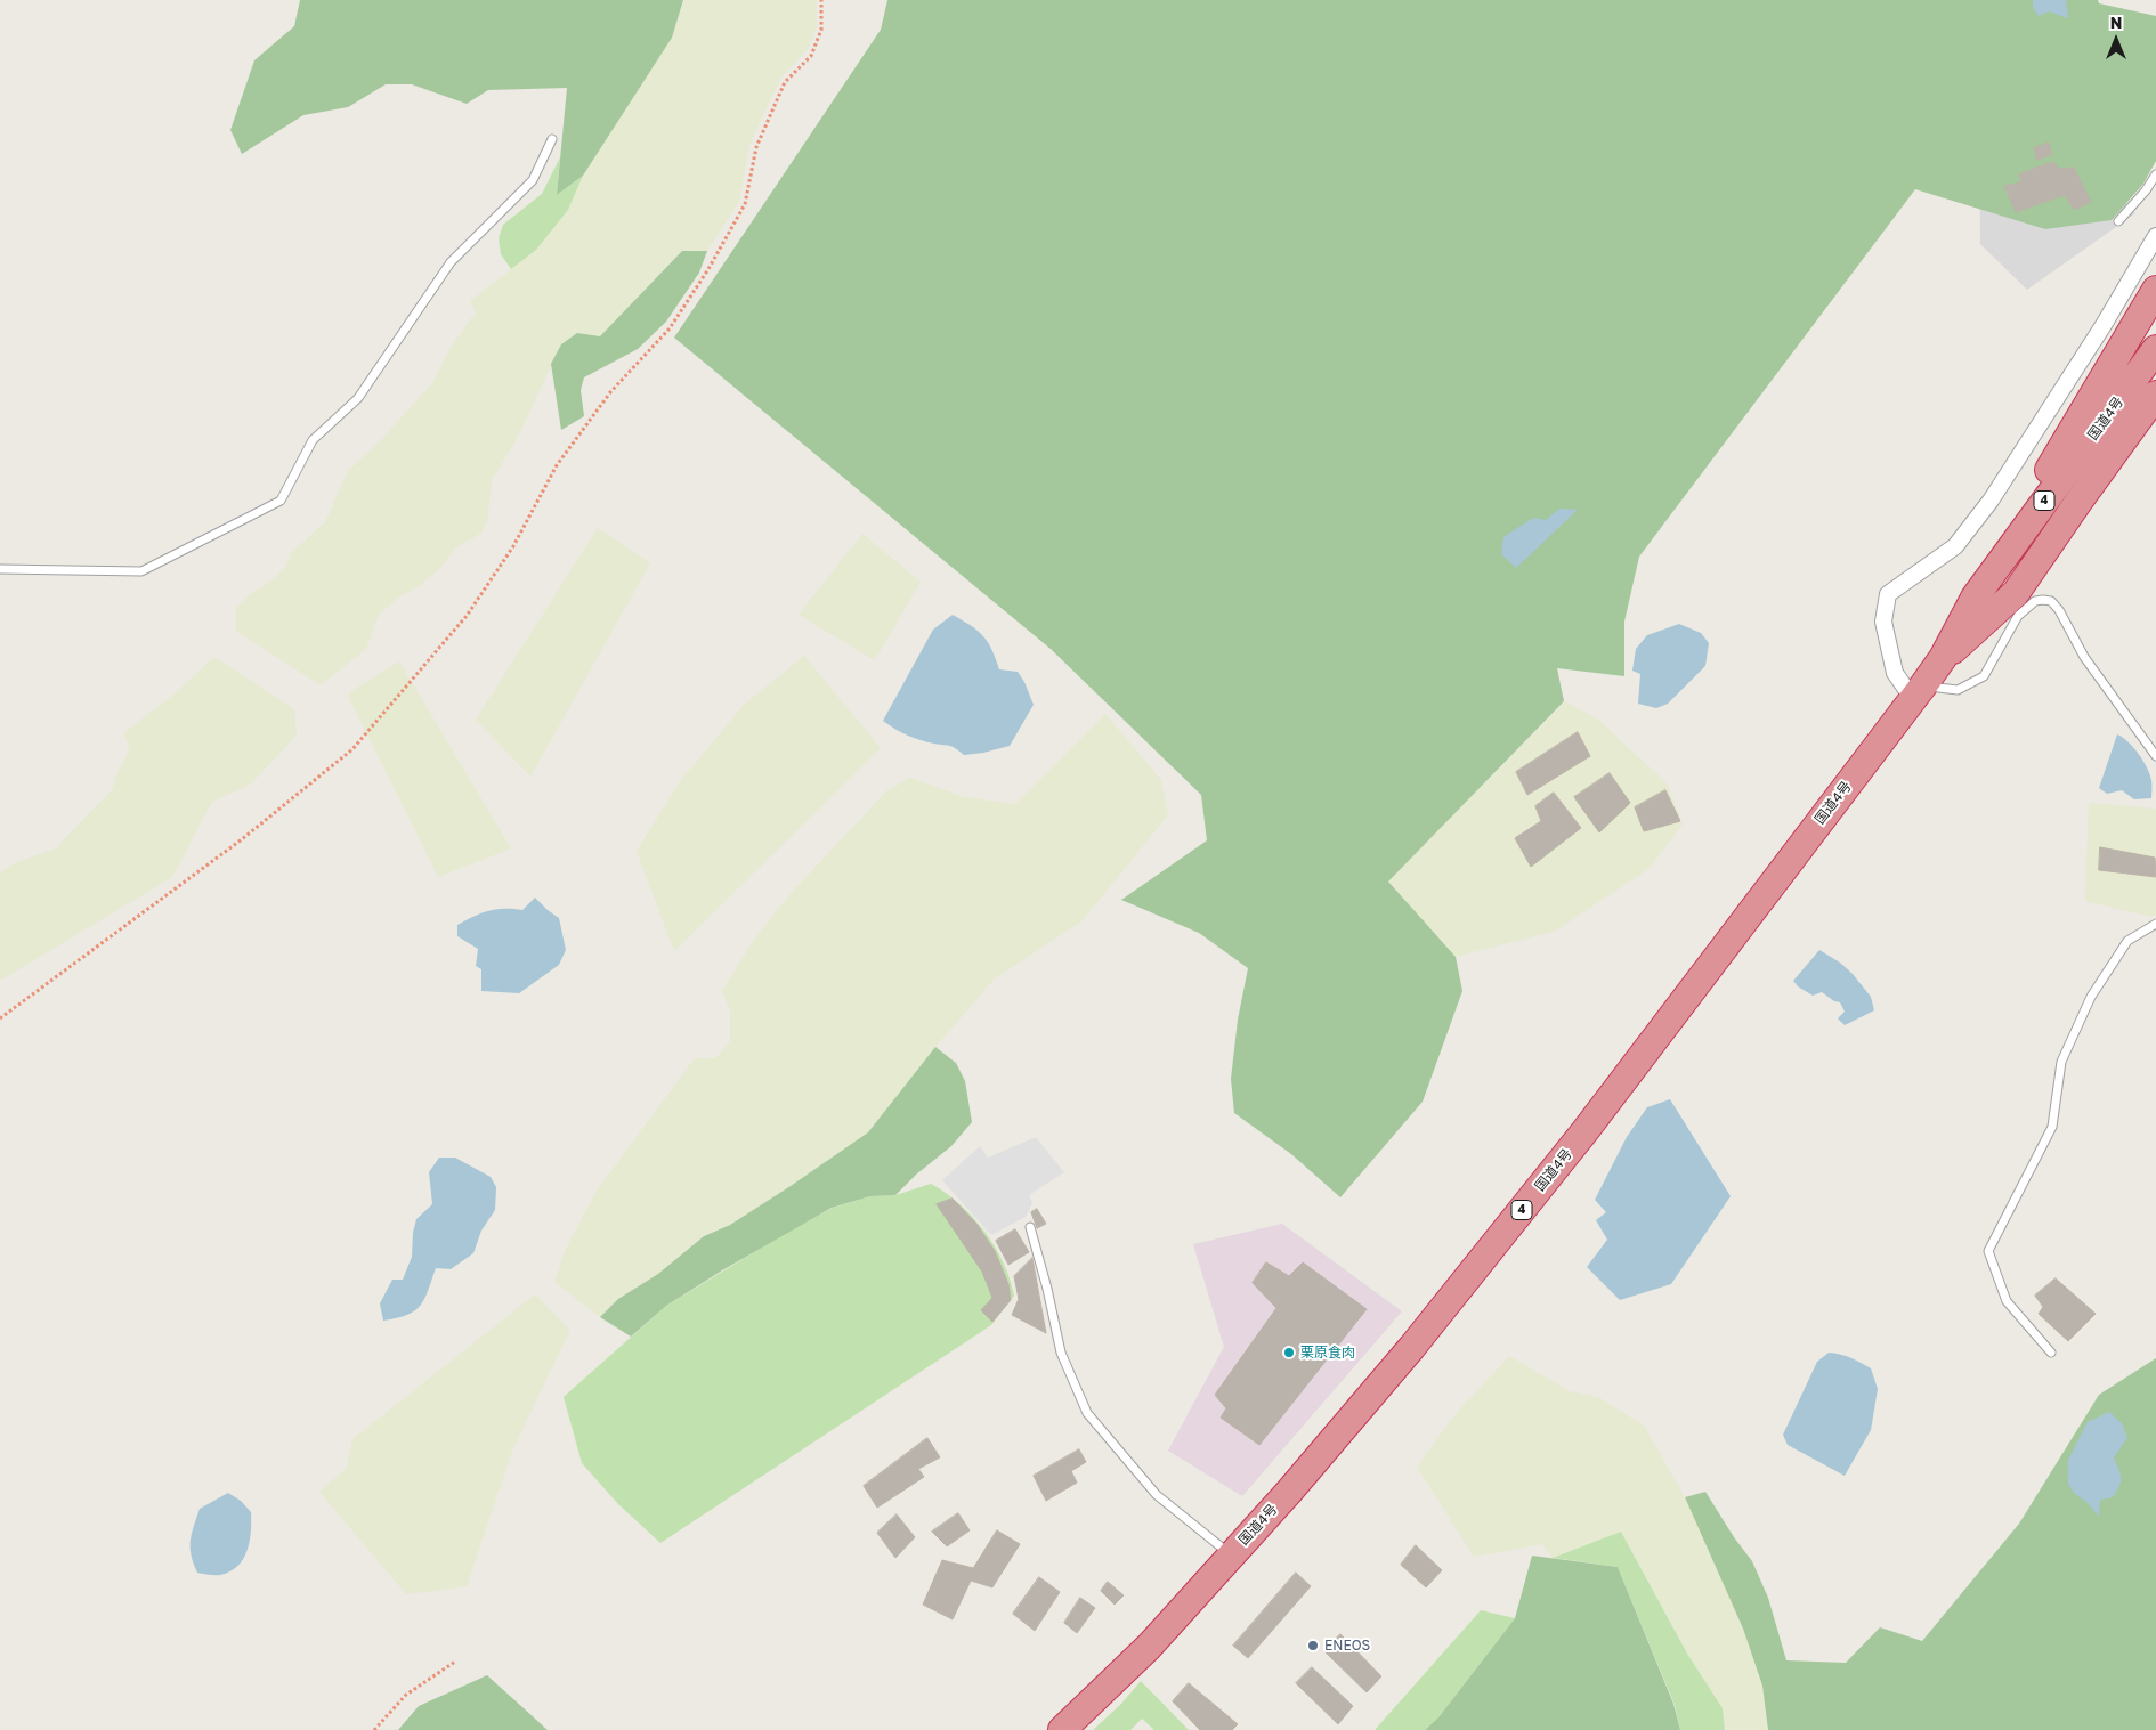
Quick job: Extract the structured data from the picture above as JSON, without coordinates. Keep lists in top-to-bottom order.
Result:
{
  "streets": {
    "highway": ["国道4号", "4"]
  },
  "places": ["栗原食肉", "ENEOS"],
  "north": "top"
}
